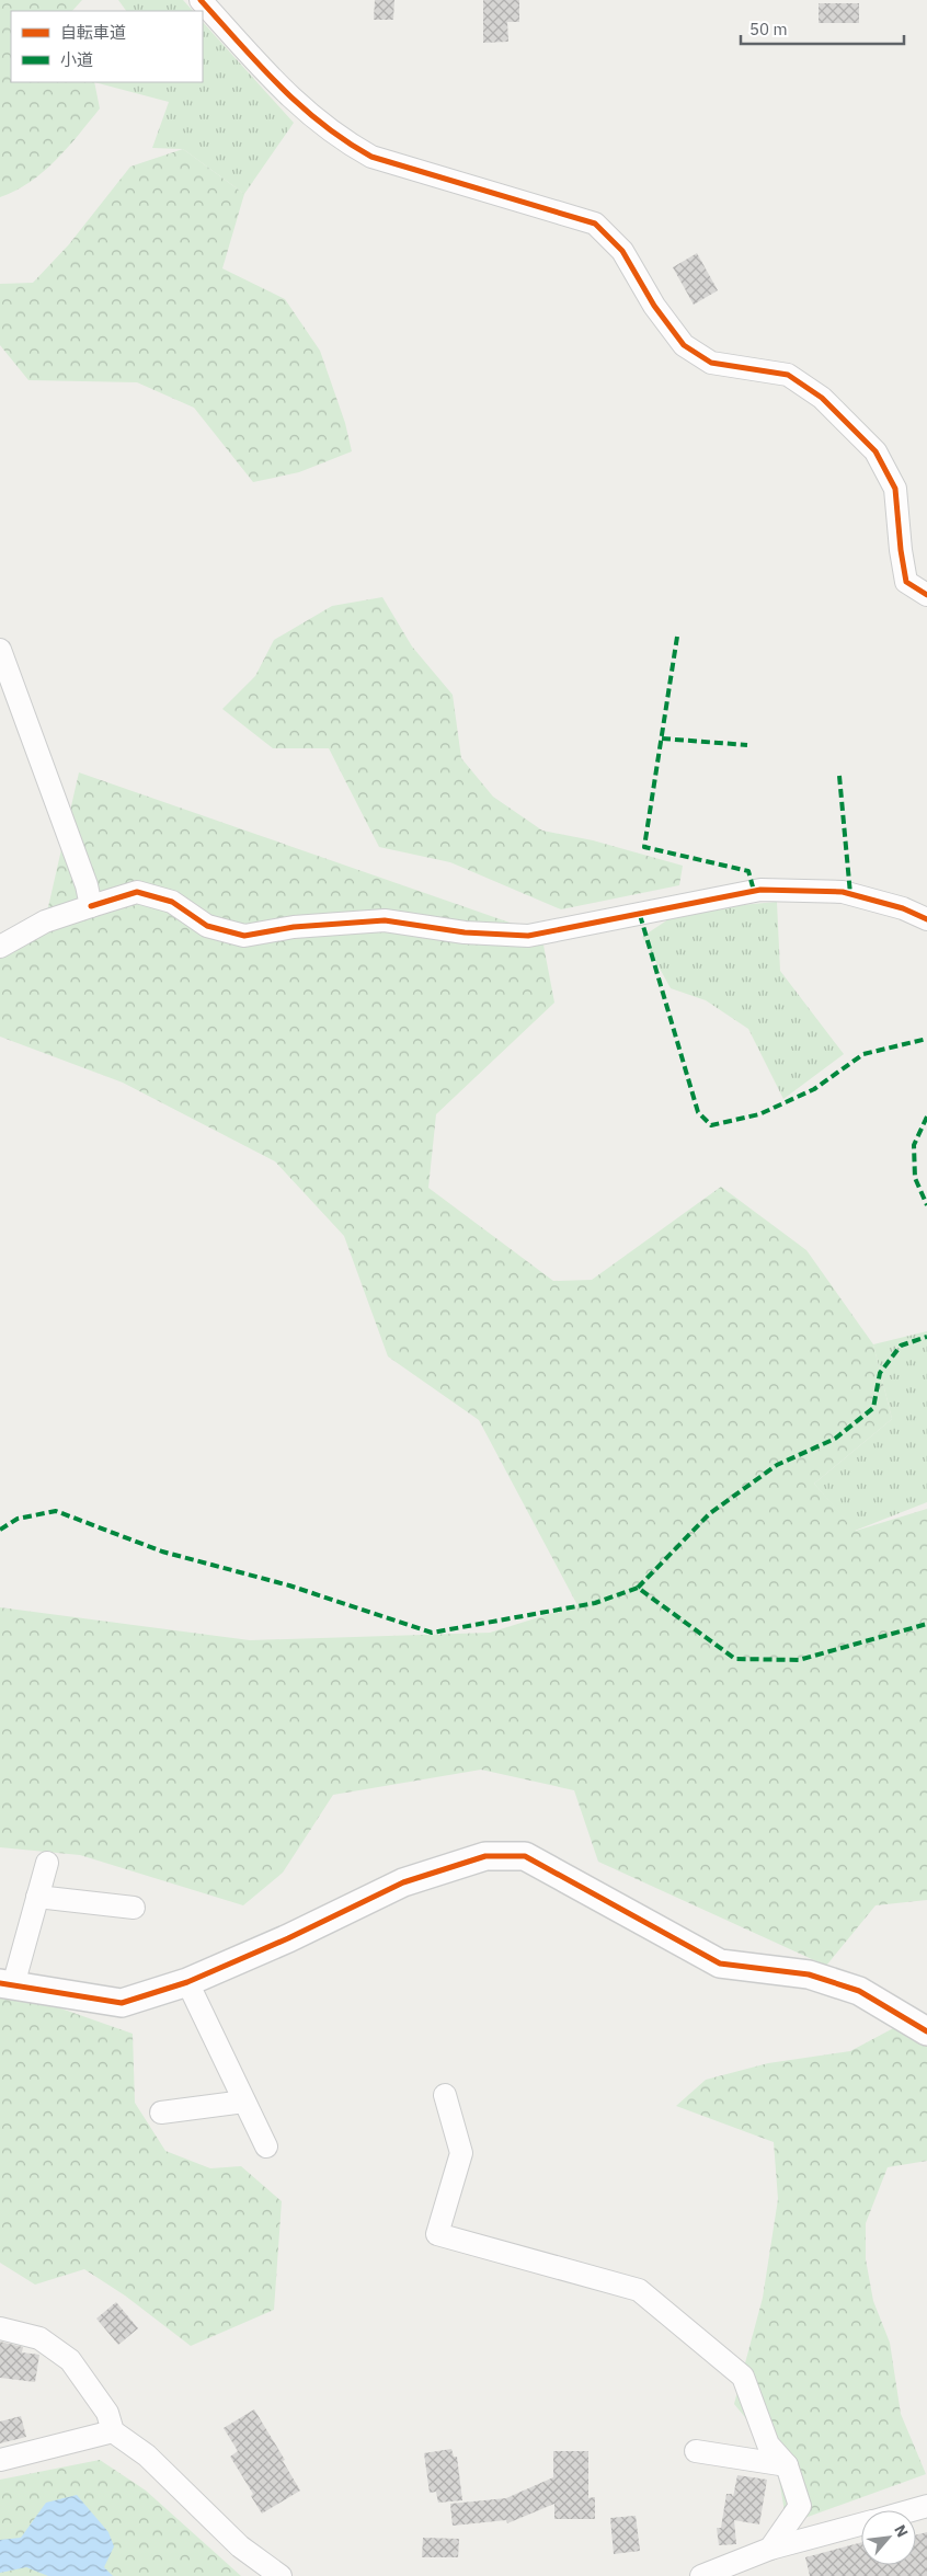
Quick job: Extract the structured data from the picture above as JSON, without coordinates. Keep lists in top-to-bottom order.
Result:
{
  "legend": ["自転車道", "小道"],
  "scale_bar": "50 m",
  "north": "top right"
}
